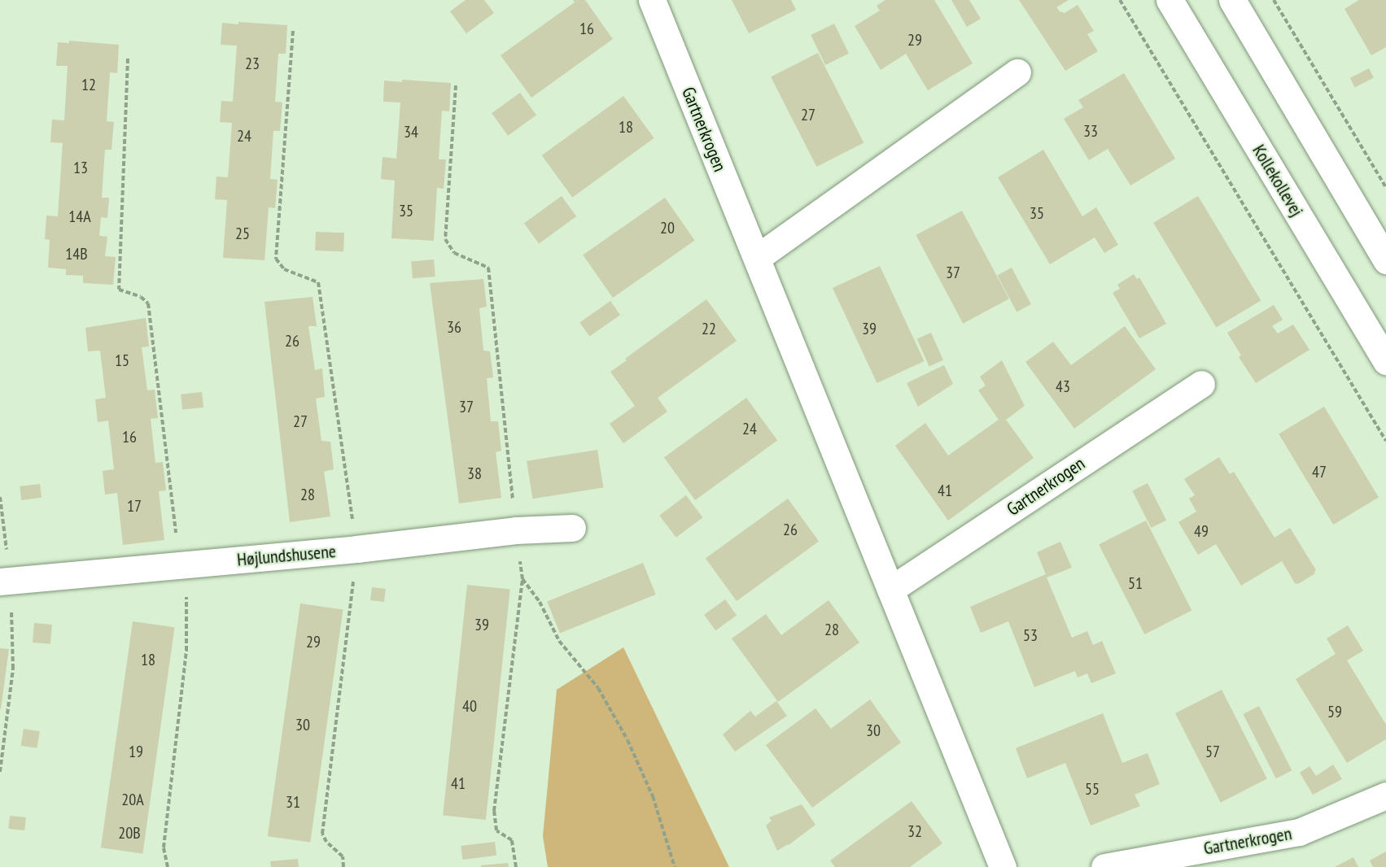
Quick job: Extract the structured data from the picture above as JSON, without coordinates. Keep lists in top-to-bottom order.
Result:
{
  "streets": {
    "street": ["Gartnerkrogen", "Kollekollevej", "Højlundshusene"]
  },
  "house_numbers": [
    "16",
    "29",
    "23",
    "12",
    "27",
    "18",
    "33",
    "34",
    "24",
    "13",
    "35",
    "35",
    "14A",
    "20",
    "25",
    "14B",
    "37",
    "36",
    "22",
    "39",
    "26",
    "15",
    "43",
    "37",
    "27",
    "24",
    "16",
    "47",
    "38",
    "41",
    "28",
    "17",
    "26",
    "49",
    "51",
    "39",
    "28",
    "53",
    "29",
    "18",
    "40",
    "59",
    "30",
    "30",
    "19",
    "57",
    "41",
    "55",
    "20A",
    "31",
    "32",
    "20B"
  ]
}
